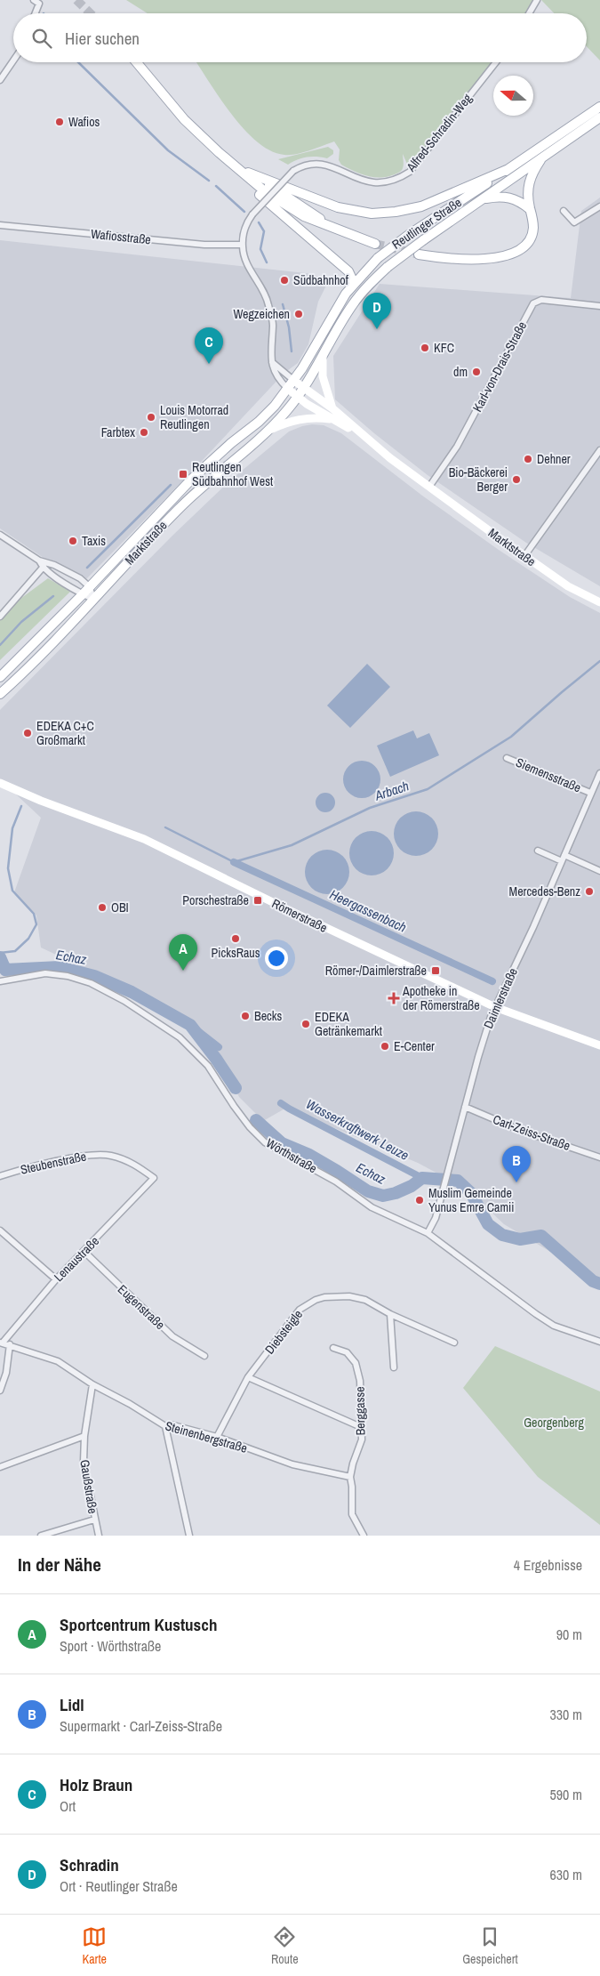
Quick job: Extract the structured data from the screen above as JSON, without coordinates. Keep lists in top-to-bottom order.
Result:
{
  "streets": {
    "main road": ["Reutlinger Straße", "Marktstraße", "Römerstraße"],
    "street": [
      "Alfred-Schradin-Weg",
      "Wafiosstraße",
      "Karl-von-Drais-Straße",
      "Siemensstraße",
      "Daimlerstraße",
      "Carl-Zeiss-Straße",
      "Wörthstraße",
      "Steubenstraße",
      "Lenaustraße",
      "Eugenstraße",
      "Diebsteigle",
      "Berggasse",
      "Steinenbergstraße",
      "Gaußstraße"
    ]
  },
  "crossings": [
    ["Alfred-Schradin-Weg", "Wafiosstraße"],
    ["Reutlinger Straße", "Marktstraße"],
    ["Karl-von-Drais-Straße", "Marktstraße"],
    ["Siemensstraße", "Daimlerstraße"],
    ["Römerstraße", "Daimlerstraße"],
    ["Daimlerstraße", "Carl-Zeiss-Straße"],
    ["Daimlerstraße", "Wörthstraße"],
    ["Steubenstraße", "Lenaustraße"],
    ["Lenaustraße", "Eugenstraße"],
    ["Lenaustraße", "Steinenbergstraße"],
    ["Diebsteigle", "Steinenbergstraße"],
    ["Berggasse", "Steinenbergstraße"],
    ["Steinenbergstraße", "Gaußstraße"]
  ],
  "water": [
    "Arbach",
    "Heergassenbach",
    "Echaz",
    "Wasserkraftwerk Leuze"
  ],
  "parks": ["Georgenberg"],
  "places": {
    "other": [
      "Wafios",
      "Südbahnhof",
      "Wegzeichen",
      "KFC",
      "dm",
      "Louis Motorrad Reutlingen",
      "Farbtex",
      "Dehner",
      "Bio-Bäckerei Berger",
      "Taxis",
      "EDEKA C+C Großmarkt",
      "Mercedes-Benz",
      "OBI",
      "PicksRaus",
      "Becks",
      "EDEKA Getränkemarkt",
      "E-Center",
      "Muslim Gemeinde Yunus Emre Camii"
    ],
    "transit": ["Reutlingen Südbahnhof West", "Porschestraße", "Römer-/Daimlerstraße"],
    "health": ["Apotheke in der Römerstraße"]
  },
  "north": "left",
  "page": {
    "search": "Hier suchen",
    "pins": [
      "D",
      "C",
      "A",
      "B"
    ],
    "heading": ["In der Nähe", "4 Ergebnisse"],
    "list": [
      {
        "mark": "A",
        "name": "Sportcentrum Kustusch",
        "note": "Sport · Wörthstraße",
        "value": "90 m"
      },
      {
        "mark": "B",
        "name": "Lidl",
        "note": "Supermarkt · Carl-Zeiss-Straße",
        "value": "330 m"
      },
      {
        "mark": "C",
        "name": "Holz Braun",
        "note": "Ort",
        "value": "590 m"
      },
      {
        "mark": "D",
        "name": "Schradin",
        "note": "Ort · Reutlinger Straße",
        "value": "630 m"
      }
    ],
    "nav": ["Karte", "Route", "Gespeichert"]
  }
}
